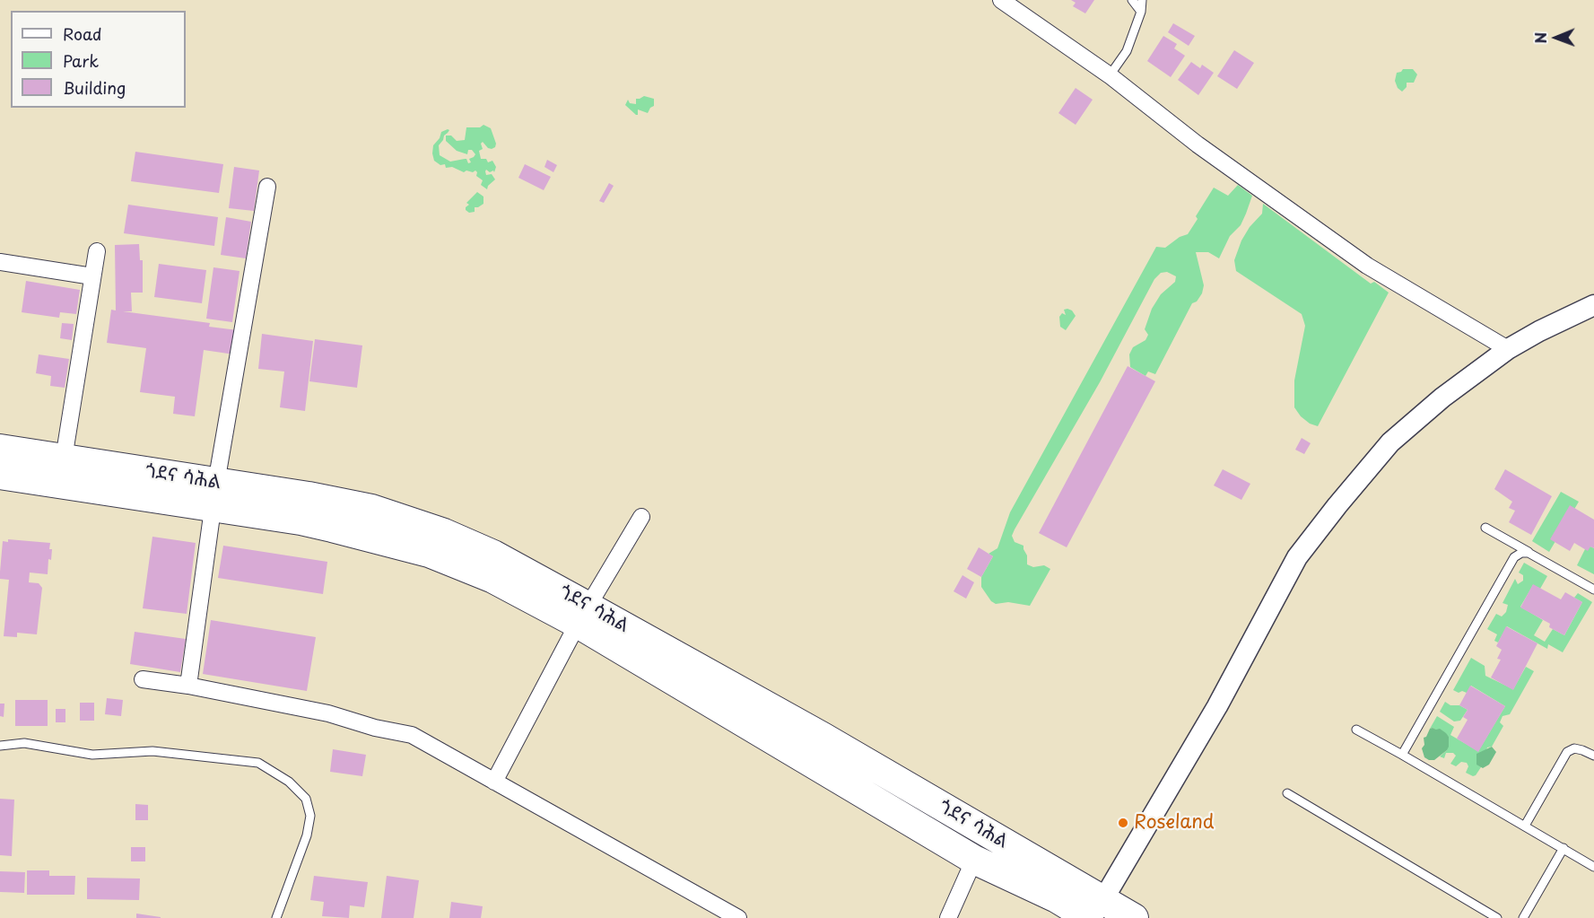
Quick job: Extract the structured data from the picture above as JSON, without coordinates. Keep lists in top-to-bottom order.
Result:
{
  "streets": {
    "highway": ["ጎደና ሳሕል"]
  },
  "places": ["Roseland"],
  "legend": ["Road", "Park", "Building"],
  "north": "left"
}
